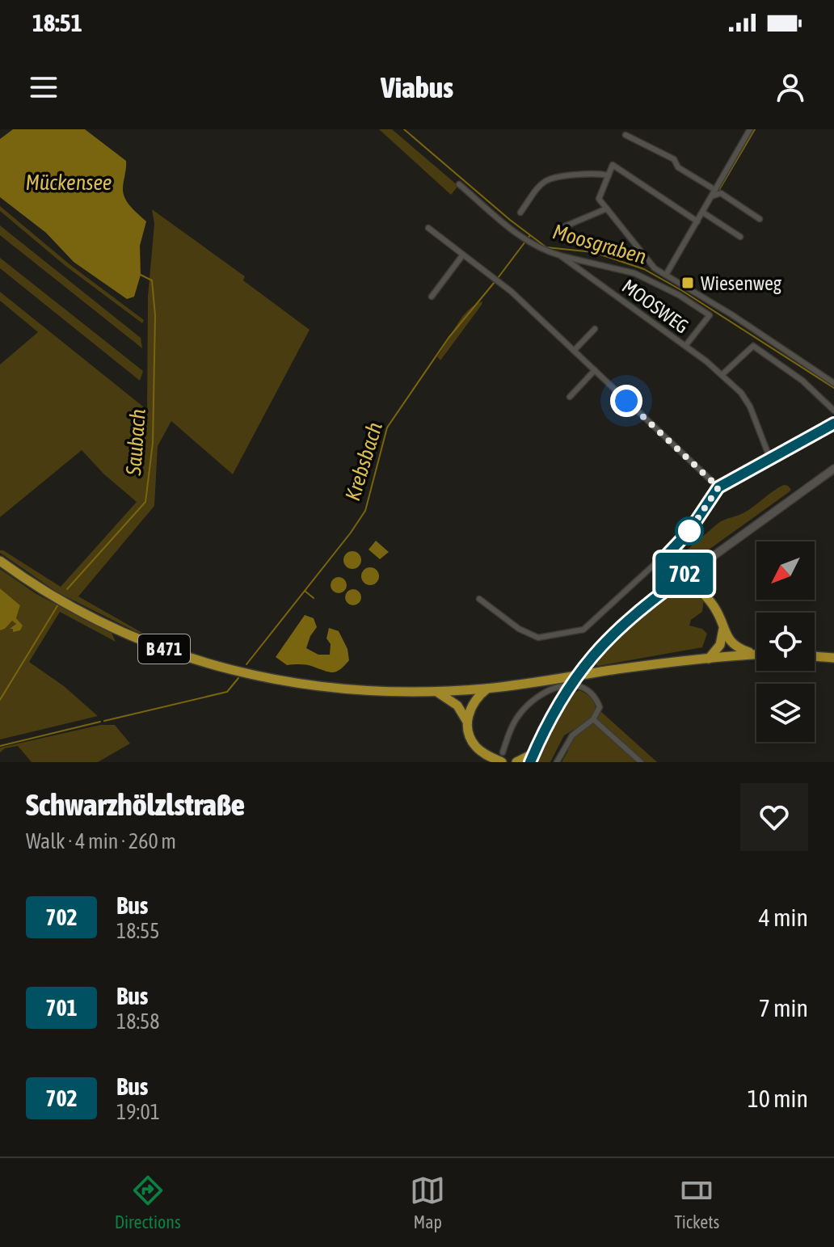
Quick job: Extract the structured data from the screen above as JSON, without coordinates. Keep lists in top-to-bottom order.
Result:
{
  "streets": {
    "highway": ["B 471"],
    "street": ["MOOSWEG"]
  },
  "water": [
    "Mückensee",
    "Moosgraben",
    "Saubach",
    "Krebsbach"
  ],
  "places": {
    "transit": ["Wiesenweg"]
  },
  "lines": ["bus line 702"],
  "north": "bottom left",
  "page": {
    "status": "18:51",
    "header": "Viabus",
    "on_map": "702",
    "heading": ["Schwarzhölzlstraße", "Walk · 4 min · 260 m"],
    "list": [
      {
        "mark": "702",
        "name": "Bus",
        "note": "18:55",
        "value": "4 min"
      },
      {
        "mark": "701",
        "name": "Bus",
        "note": "18:58",
        "value": "7 min"
      },
      {
        "mark": "702",
        "name": "Bus",
        "note": "19:01",
        "value": "10 min"
      }
    ],
    "tabs": ["Directions", "Map", "Tickets"]
  }
}
